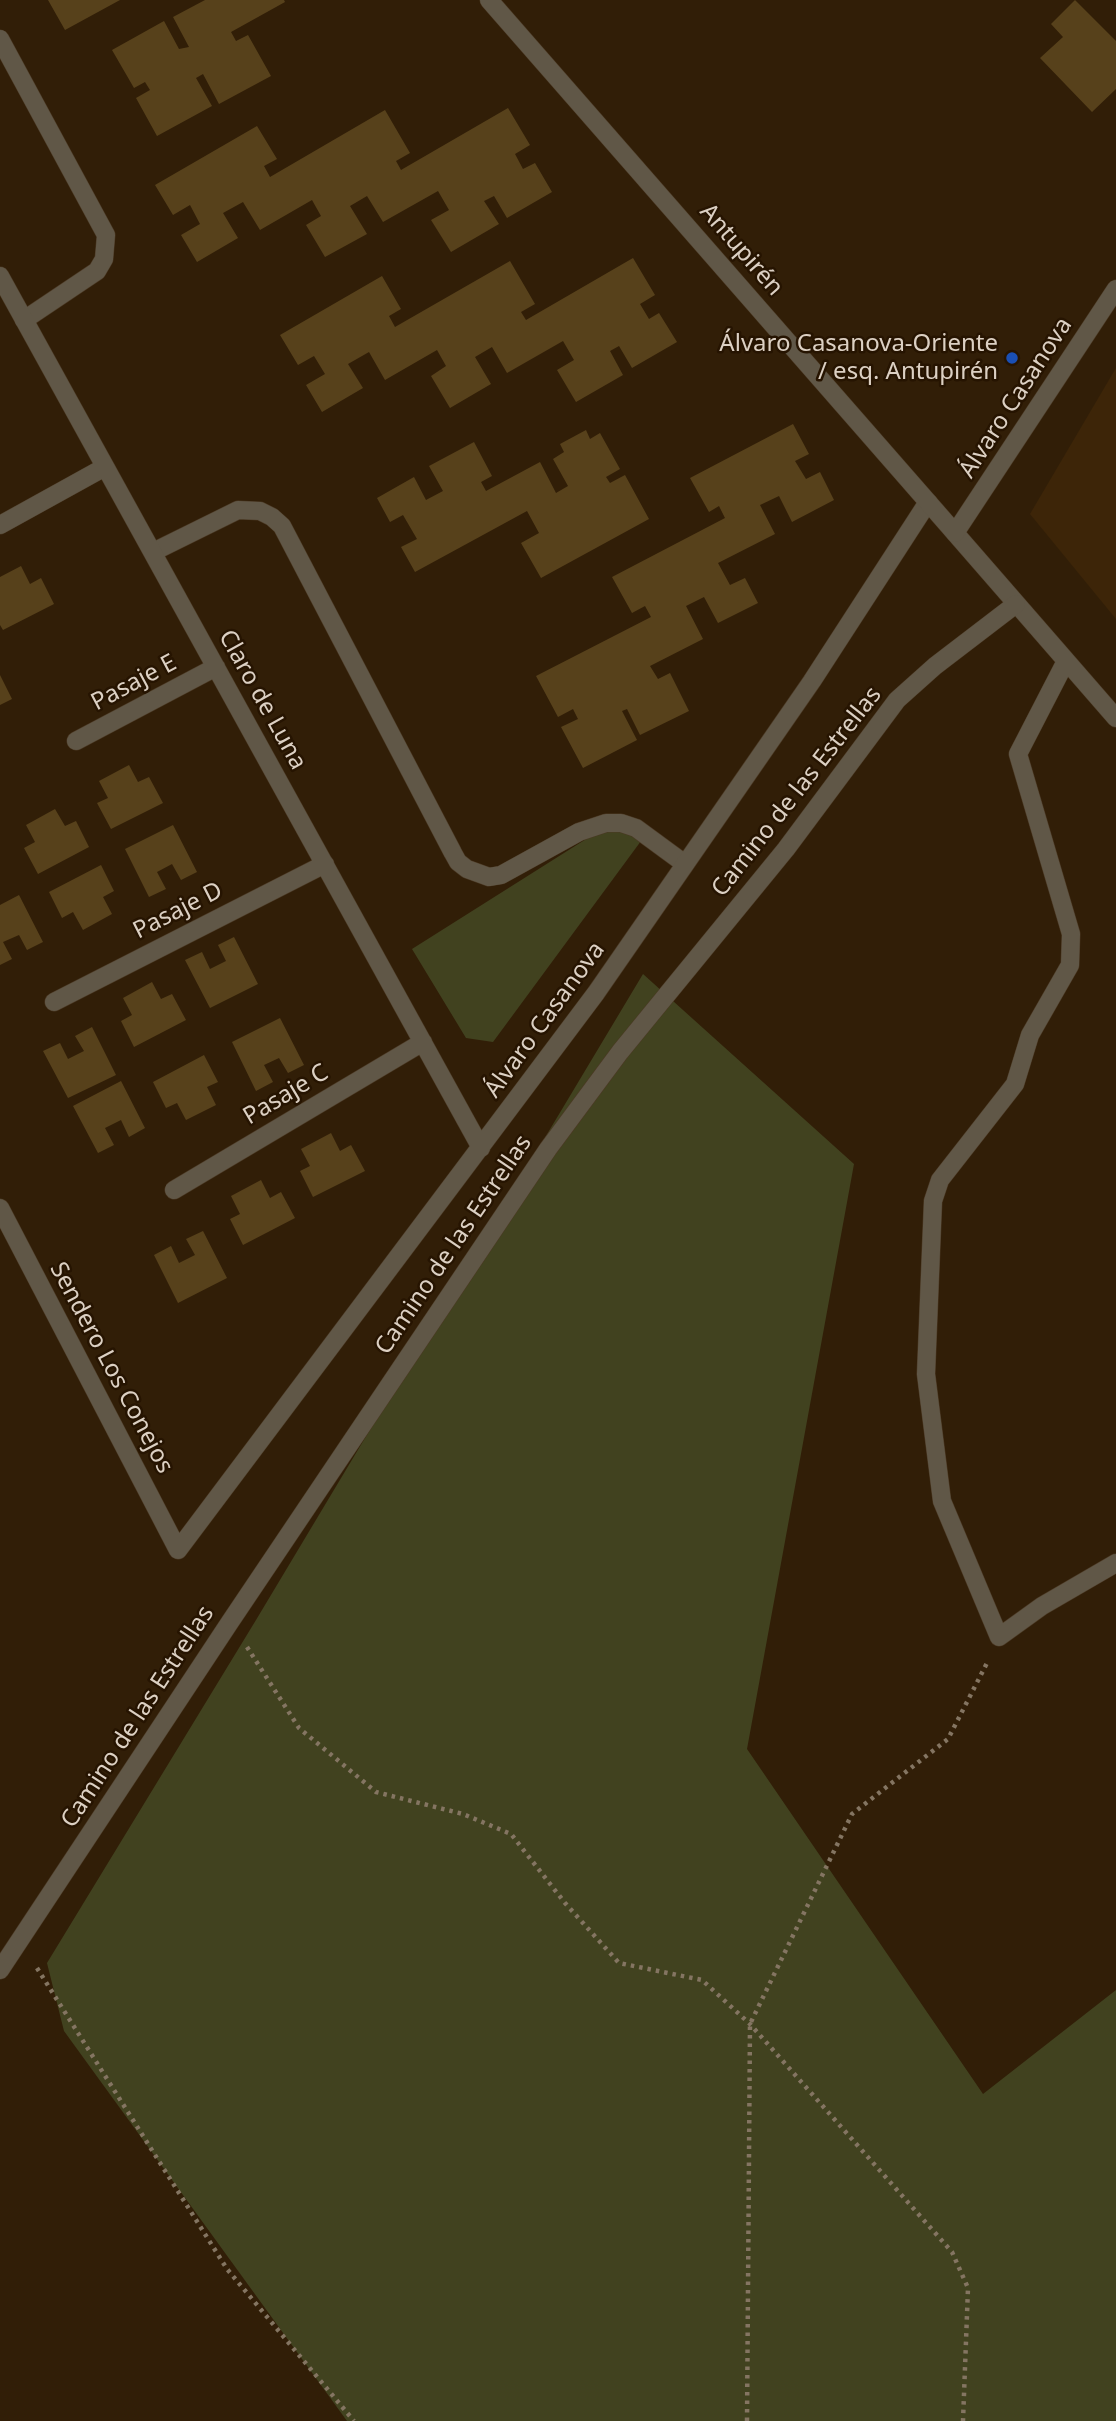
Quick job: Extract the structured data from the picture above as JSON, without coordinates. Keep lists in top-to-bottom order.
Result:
{
  "streets": {
    "street": [
      "Antupirén",
      "Álvaro Casanova",
      "Pasaje E",
      "Claro de Luna",
      "Camino de las Estrellas",
      "Pasaje D",
      "Pasaje C",
      "Sendero Los Conejos"
    ]
  },
  "crossings": [
    ["Antupirén", "Álvaro Casanova"],
    ["Antupirén", "Camino de las Estrellas"],
    ["Álvaro Casanova", "Claro de Luna"],
    ["Álvaro Casanova", "Sendero Los Conejos"],
    ["Pasaje E", "Claro de Luna"],
    ["Claro de Luna", "Pasaje D"],
    ["Claro de Luna", "Pasaje C"]
  ],
  "places": ["Álvaro Casanova-Oriente / esq. Antupirén"]
}
